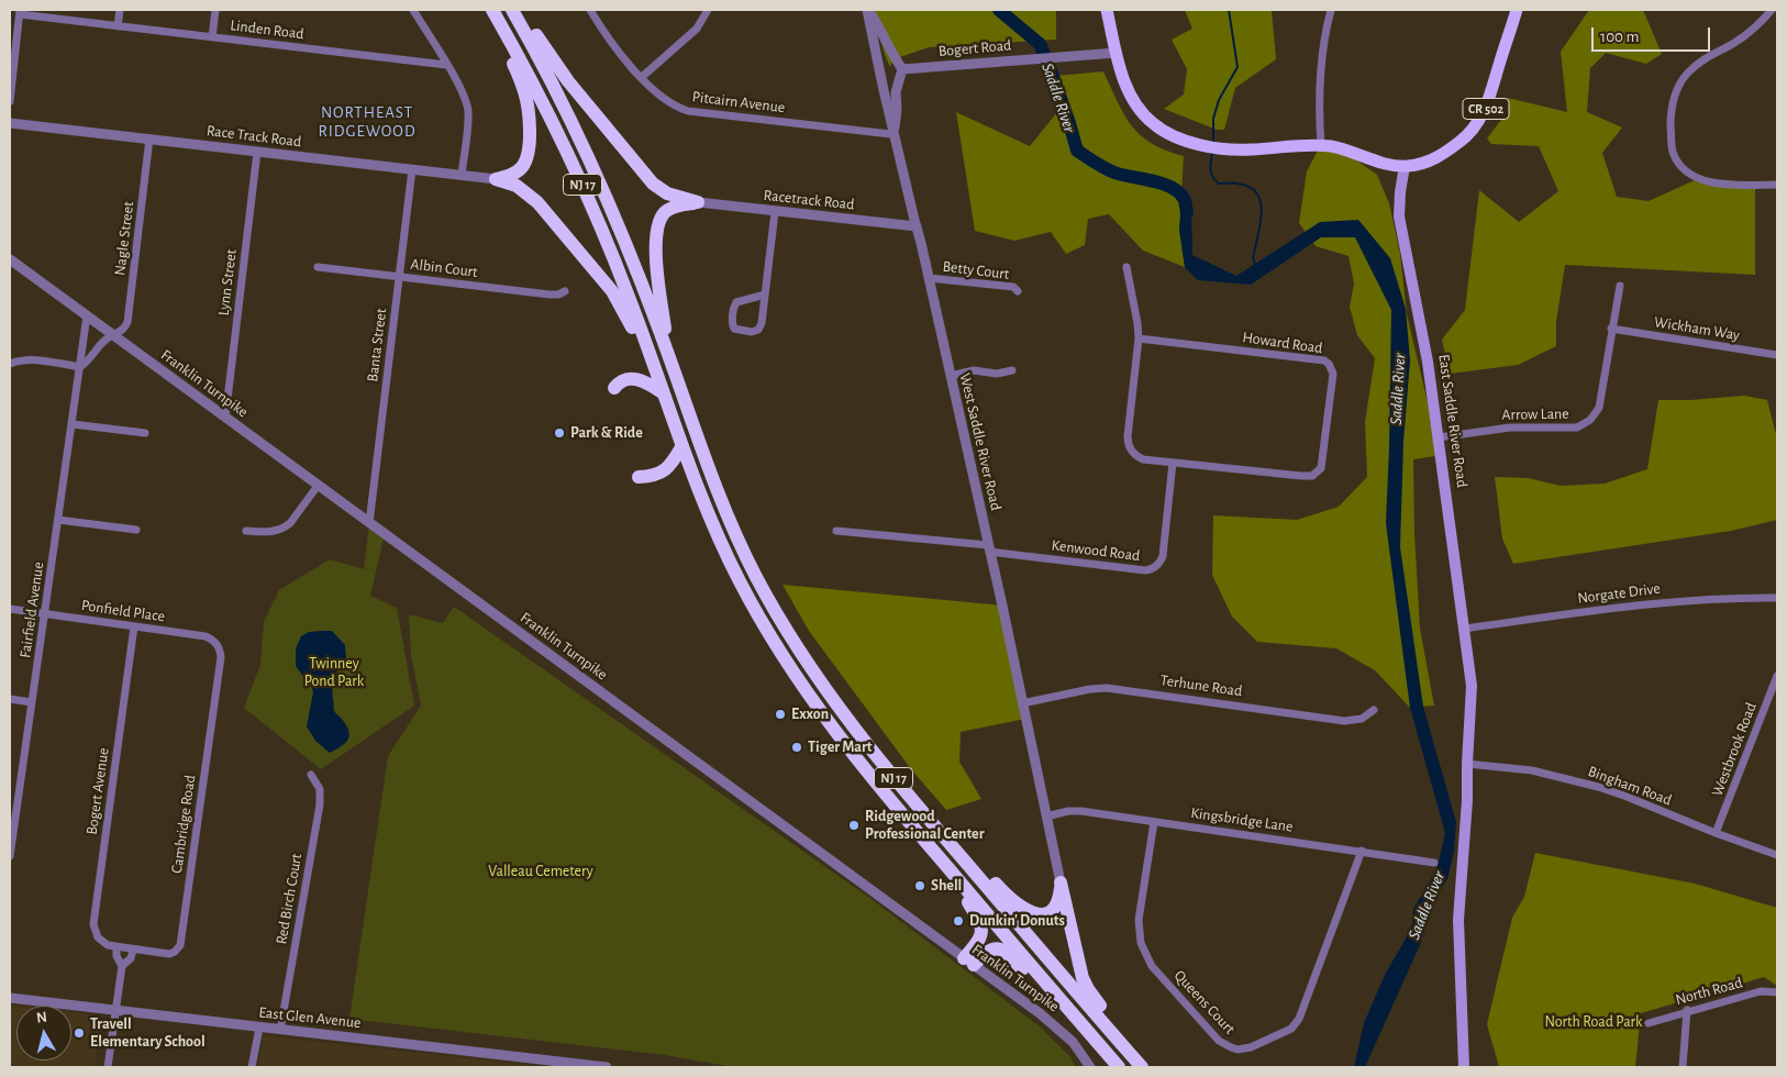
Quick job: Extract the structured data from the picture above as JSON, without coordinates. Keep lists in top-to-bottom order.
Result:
{
  "streets": {
    "highway": ["NJ 17"],
    "main road": ["CR 502", "East Saddle River Road"],
    "street": [
      "Linden Road",
      "Bogert Road",
      "Pitcairn Avenue",
      "Race Track Road",
      "Racetrack Road",
      "Nagle Street",
      "Albin Court",
      "Betty Court",
      "Lynn Street",
      "Wickham Way",
      "Howard Road",
      "Banta Street",
      "Franklin Turnpike",
      "Arrow Lane",
      "West Saddle River Road",
      "Kenwood Road",
      "Norgate Drive",
      "Fairfield Avenue",
      "Ponfield Place",
      "Terhune Road",
      "Westbrook Road",
      "Bingham Road",
      "Bogert Avenue",
      "Kingsbridge Lane",
      "Cambridge Road",
      "Red Birch Court",
      "North Road",
      "Queens Court",
      "East Glen Avenue"
    ]
  },
  "crossings": [
    ["Bogert Road", "CR 502"],
    ["Pitcairn Avenue", "West Saddle River Road"],
    ["CR 502", "East Saddle River Road"],
    ["Race Track Road", "Nagle Street"],
    ["Race Track Road", "Lynn Street"],
    ["Race Track Road", "Banta Street"],
    ["Racetrack Road", "West Saddle River Road"],
    ["Nagle Street", "Franklin Turnpike"],
    ["Albin Court", "Banta Street"],
    ["Betty Court", "West Saddle River Road"],
    ["Lynn Street", "Franklin Turnpike"],
    ["Wickham Way", "Arrow Lane"],
    ["Howard Road", "Kenwood Road"],
    ["Banta Street", "Franklin Turnpike"],
    ["Franklin Turnpike", "Fairfield Avenue"],
    ["Arrow Lane", "East Saddle River Road"],
    ["East Saddle River Road", "Norgate Drive"],
    ["East Saddle River Road", "Bingham Road"],
    ["West Saddle River Road", "Kenwood Road"],
    ["West Saddle River Road", "Terhune Road"],
    ["West Saddle River Road", "Kingsbridge Lane"],
    ["Fairfield Avenue", "Ponfield Place"],
    ["Ponfield Place", "Bogert Avenue"],
    ["Ponfield Place", "Cambridge Road"],
    ["Westbrook Road", "Bingham Road"],
    ["Bogert Avenue", "Cambridge Road"],
    ["Kingsbridge Lane", "Queens Court"],
    ["Red Birch Court", "East Glen Avenue"]
  ],
  "districts": ["NORTHEAST RIDGEWOOD"],
  "water": ["Saddle River"],
  "parks": ["Twinney Pond Park", "Valleau Cemetery", "North Road Park"],
  "places": [
    "Park & Ride",
    "Exxon",
    "Tiger Mart",
    "Ridgewood Professional Center",
    "Shell",
    "Dunkin' Donuts",
    "Travell Elementary School"
  ],
  "scale_bar": "100 m",
  "north": "top"
}
